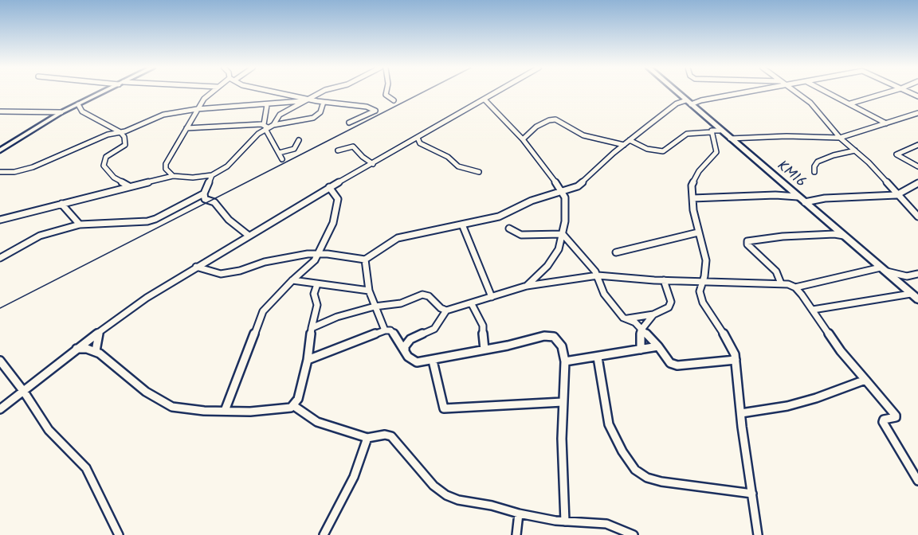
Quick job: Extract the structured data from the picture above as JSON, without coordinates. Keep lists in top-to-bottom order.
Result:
{
  "streets": {
    "street": ["KM16"]
  }
}
